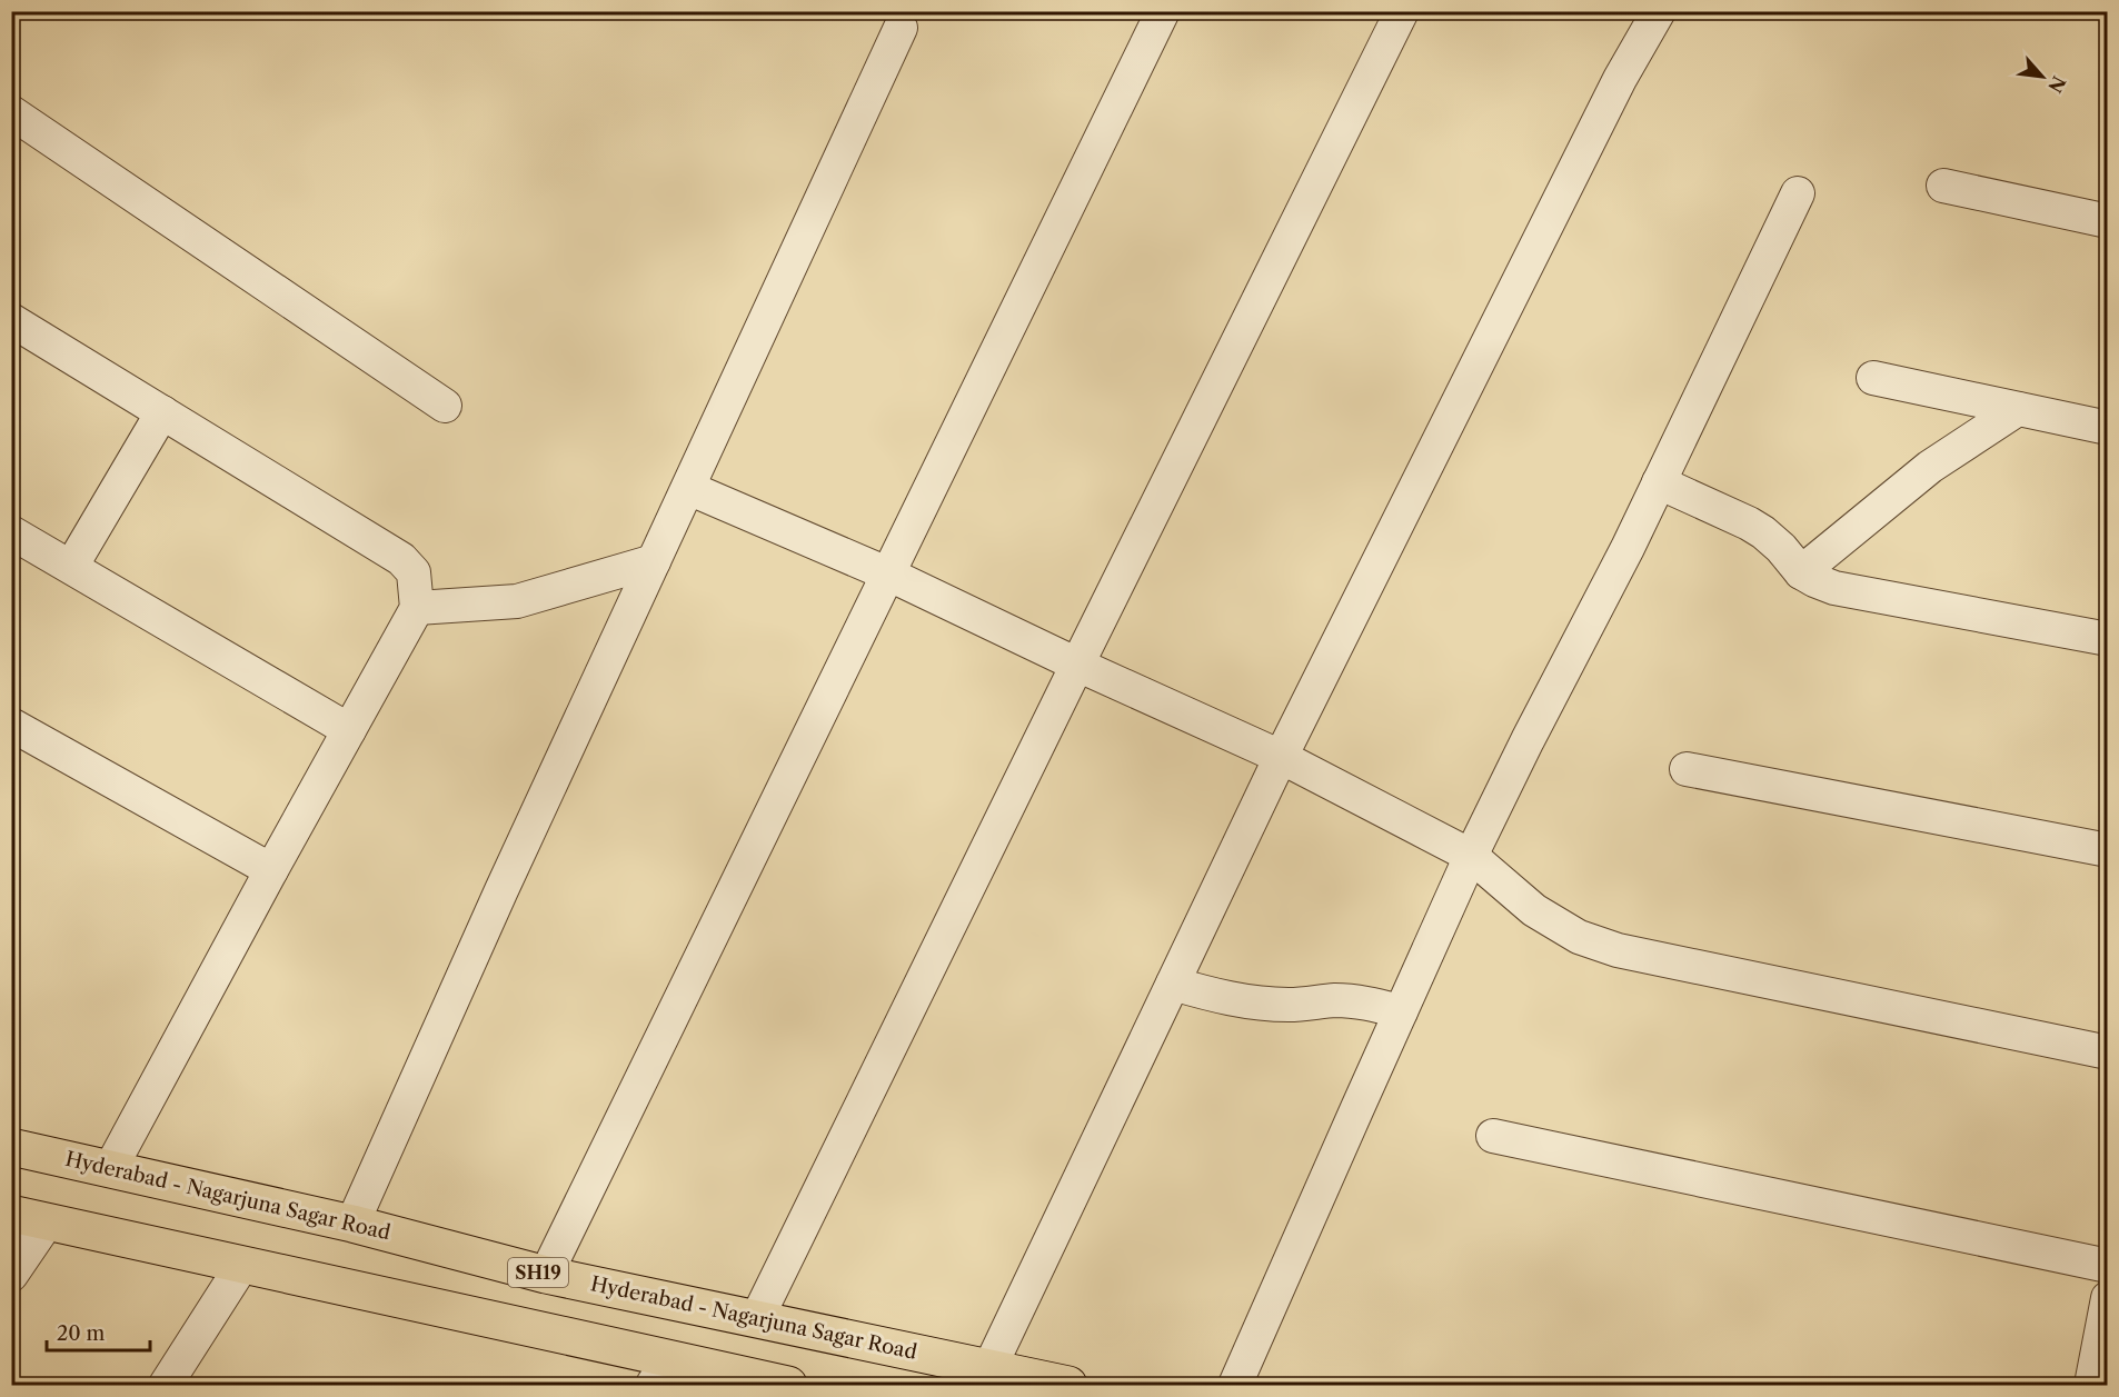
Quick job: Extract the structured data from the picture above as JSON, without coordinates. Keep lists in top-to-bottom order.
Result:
{
  "streets": {
    "main road": ["Hyderabad - Nagarjuna Sagar Road", "SH19"]
  },
  "scale_bar": "20 m",
  "north": "bottom right"
}
